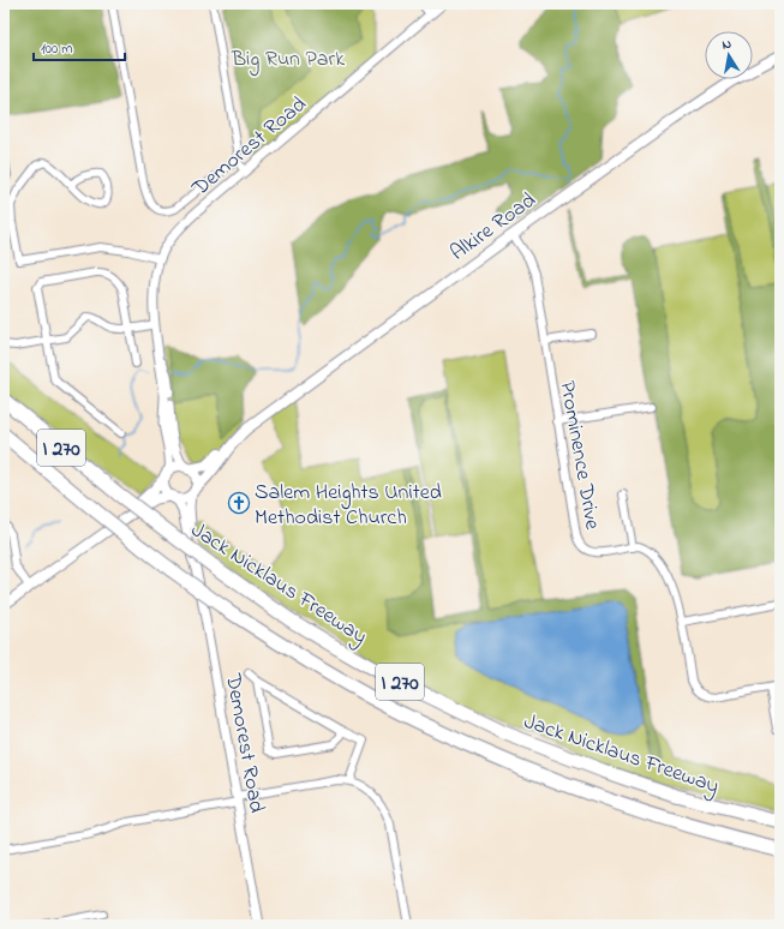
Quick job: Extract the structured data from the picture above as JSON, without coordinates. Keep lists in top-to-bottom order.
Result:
{
  "streets": {
    "highway": ["I 270", "Jack Nicklaus Freeway"],
    "main road": ["Alkire Road"],
    "street": ["Demorest Road", "Prominence Drive"]
  },
  "crossings": [
    ["Demorest Road", "Alkire Road"],
    ["Alkire Road", "Prominence Drive"]
  ],
  "parks": ["Big Run Park"],
  "places": {
    "church": ["Salem Heights United Methodist Church"]
  },
  "scale_bar": "100 m",
  "north": "top"
}
